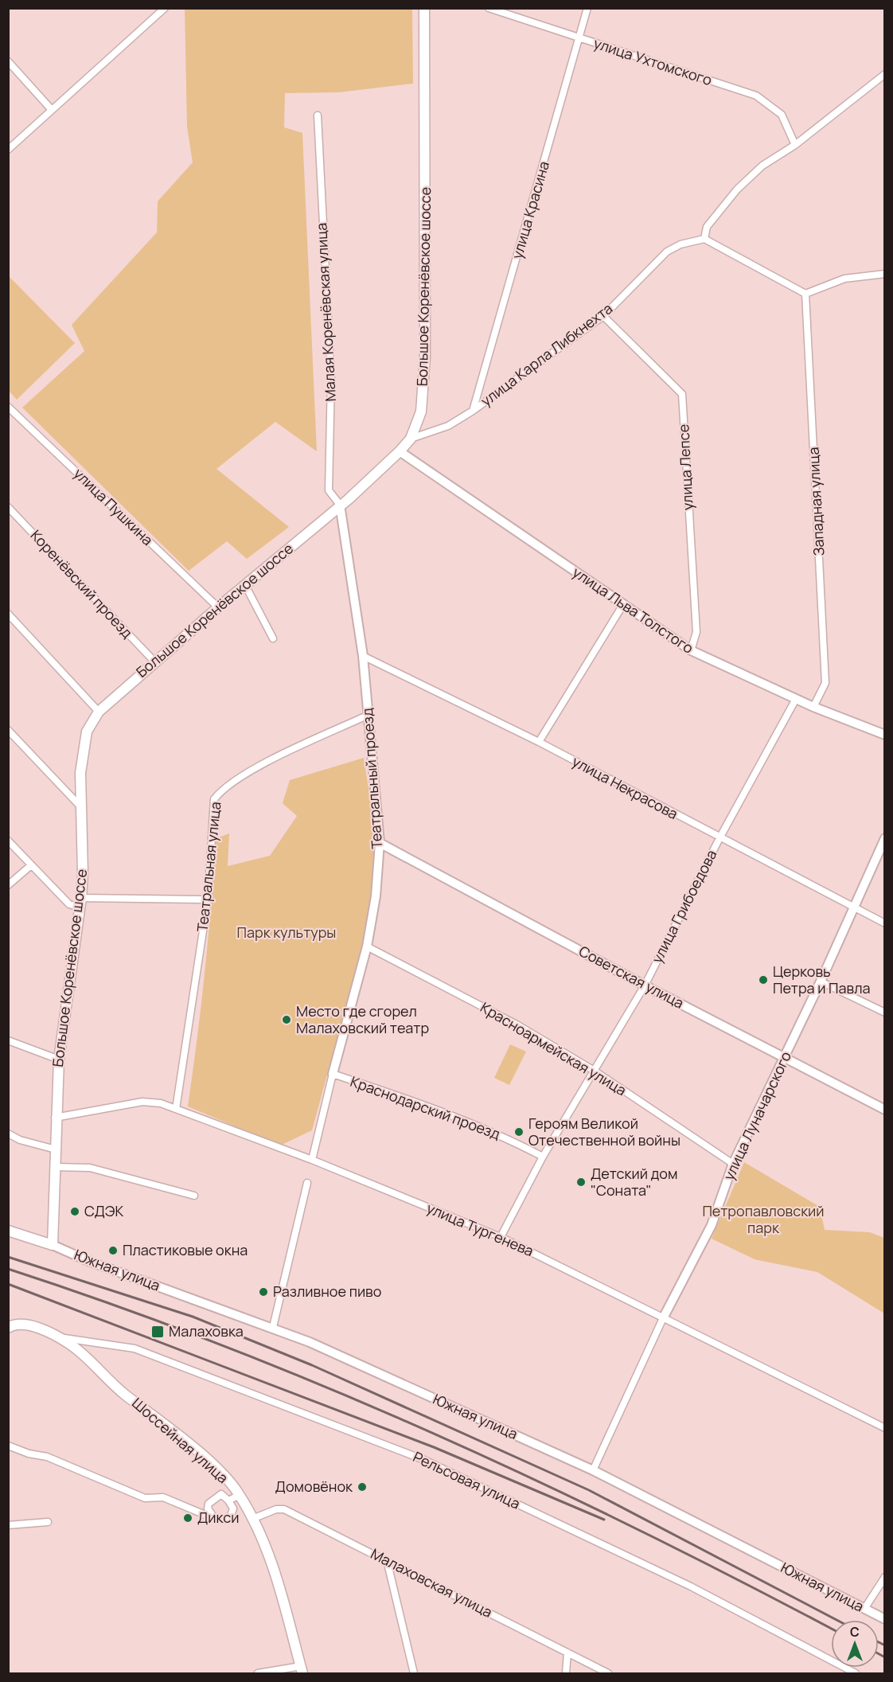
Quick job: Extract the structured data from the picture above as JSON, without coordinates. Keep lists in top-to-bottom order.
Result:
{
  "streets": {
    "main road": ["Большое Коренёвское шоссе", "Шоссейная улица"],
    "street": [
      "улица Ухтомского",
      "улица Красина",
      "Малая Коренёвская улица",
      "улица Карла Либкнехта",
      "улица Лепсе",
      "Западная улица",
      "улица Пушкина",
      "Коренёвский проезд",
      "улица Льва Толстого",
      "Театральный проезд",
      "улица Некрасова",
      "Театральная улица",
      "улица Грибоедова",
      "Советская улица",
      "Красноармейская улица",
      "Краснодарский проезд",
      "улица Луначарского",
      "улица Тургенева",
      "Южная улица",
      "Рельсовая улица",
      "Малаховская улица"
    ]
  },
  "crossings": [
    ["улица Ухтомского", "улица Красина"],
    ["улица Красина", "улица Карла Либкнехта"],
    ["Большое Коренёвское шоссе", "Малая Коренёвская улица"],
    ["Большое Коренёвское шоссе", "улица Карла Либкнехта"],
    ["Большое Коренёвское шоссе", "улица Пушкина"],
    ["Большое Коренёвское шоссе", "Коренёвский проезд"],
    ["Большое Коренёвское шоссе", "улица Льва Толстого"],
    ["Большое Коренёвское шоссе", "Театральный проезд"],
    ["Большое Коренёвское шоссе", "улица Тургенева"],
    ["Большое Коренёвское шоссе", "Южная улица"],
    ["Малая Коренёвская улица", "Театральный проезд"],
    ["улица Карла Либкнехта", "улица Лепсе"],
    ["улица Лепсе", "улица Льва Толстого"],
    ["Западная улица", "улица Льва Толстого"],
    ["улица Льва Толстого", "улица Грибоедова"],
    ["Театральный проезд", "улица Некрасова"],
    ["Театральный проезд", "Театральная улица"],
    ["Театральный проезд", "Советская улица"],
    ["Театральный проезд", "Красноармейская улица"],
    ["Театральный проезд", "Краснодарский проезд"],
    ["Театральный проезд", "улица Тургенева"],
    ["улица Некрасова", "улица Грибоедова"],
    ["улица Некрасова", "улица Луначарского"],
    ["Театральная улица", "улица Тургенева"],
    ["улица Грибоедова", "Советская улица"],
    ["улица Грибоедова", "Красноармейская улица"],
    ["улица Грибоедова", "Краснодарский проезд"],
    ["улица Грибоедова", "улица Тургенева"],
    ["Советская улица", "улица Луначарского"],
    ["Красноармейская улица", "улица Луначарского"],
    ["улица Луначарского", "улица Тургенева"],
    ["улица Луначарского", "Южная улица"],
    ["Шоссейная улица", "Рельсовая улица"],
    ["Шоссейная улица", "Малаховская улица"]
  ],
  "parks": ["Парк культуры", "Петропавловский парк"],
  "places": {
    "other": [
      "Церковь Петра и Павла",
      "Место где сгорел Малаховский театр",
      "Героям Великой Отечественной войны",
      "Детский дом \"Соната\"",
      "СДЭК",
      "Пластиковые окна",
      "Разливное пиво",
      "Домовёнок",
      "Дикси"
    ],
    "transit": ["Малаховка"]
  },
  "north": "top"
}
